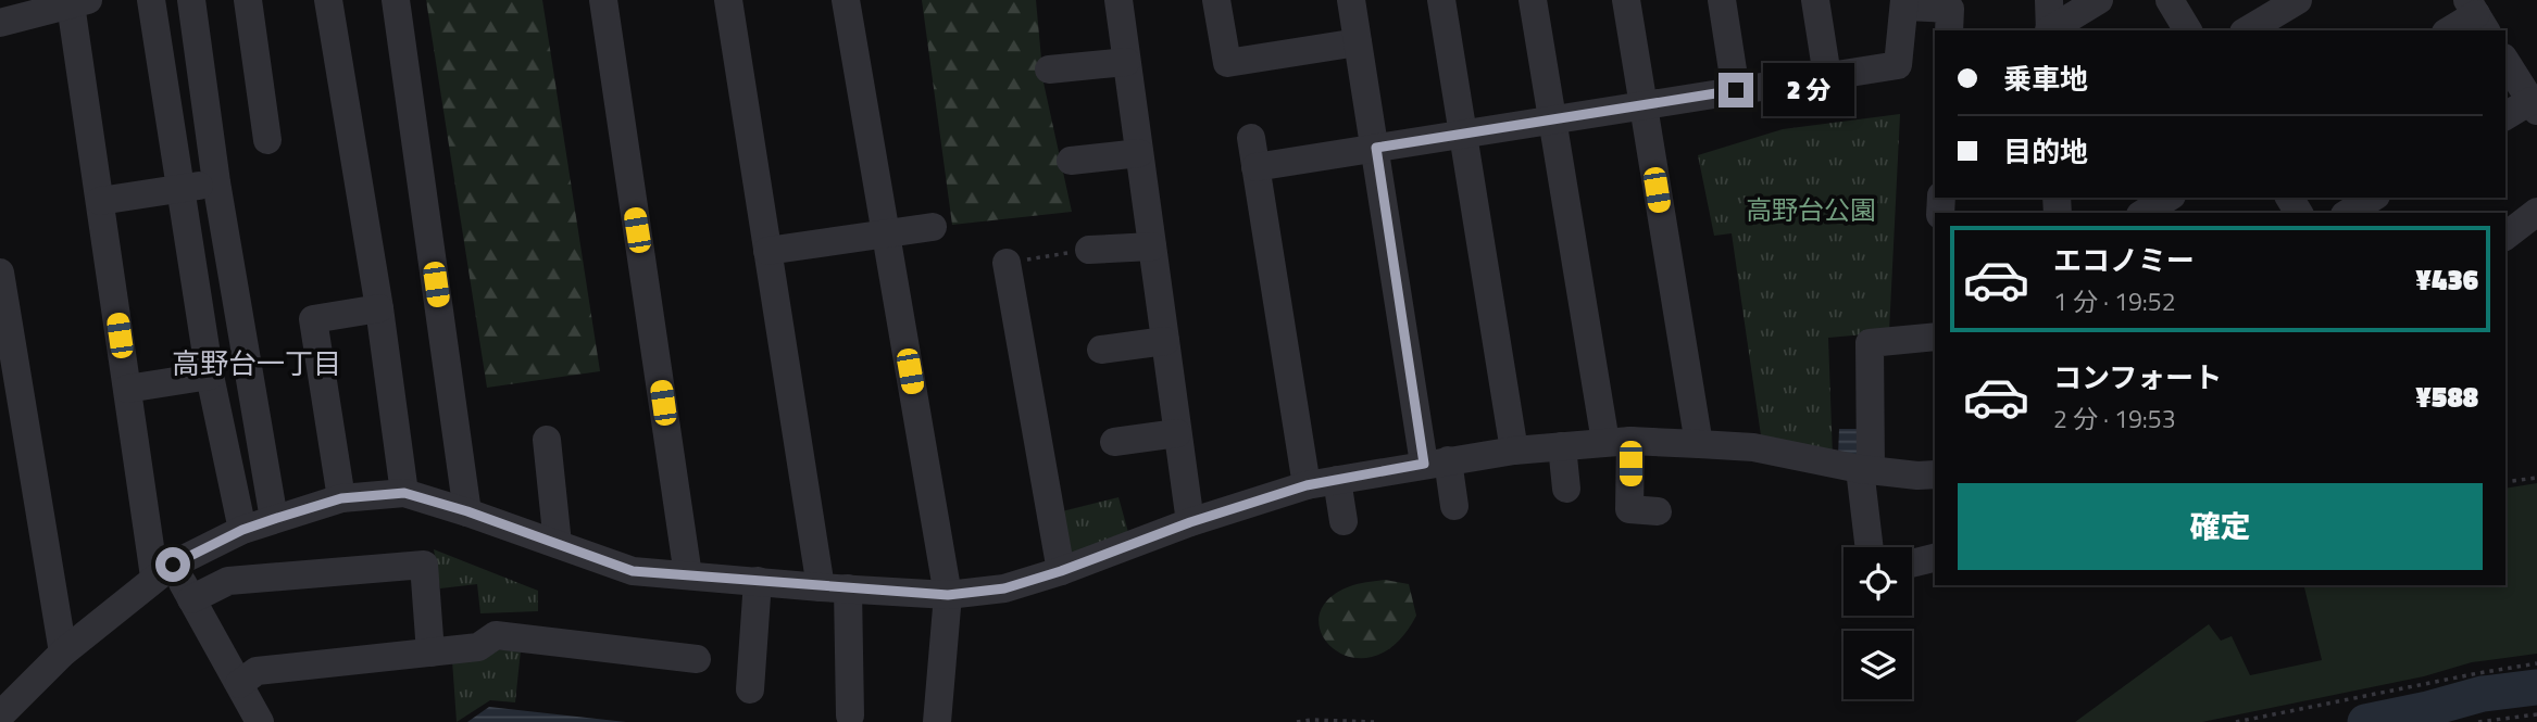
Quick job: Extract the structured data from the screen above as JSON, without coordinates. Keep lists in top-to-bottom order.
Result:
{
  "districts": ["高野台一丁目"],
  "parks": ["高野台公園"],
  "page": {
    "banner": ["乗車地", "目的地"],
    "bubble": "2 分",
    "list": [
      {
        "name": "エコノミー",
        "note": "1 分 · 19:52",
        "value": "¥436"
      },
      {
        "name": "コンフォート",
        "note": "2 分 · 19:53",
        "value": "¥588"
      }
    ],
    "buttons": "確定"
  }
}
